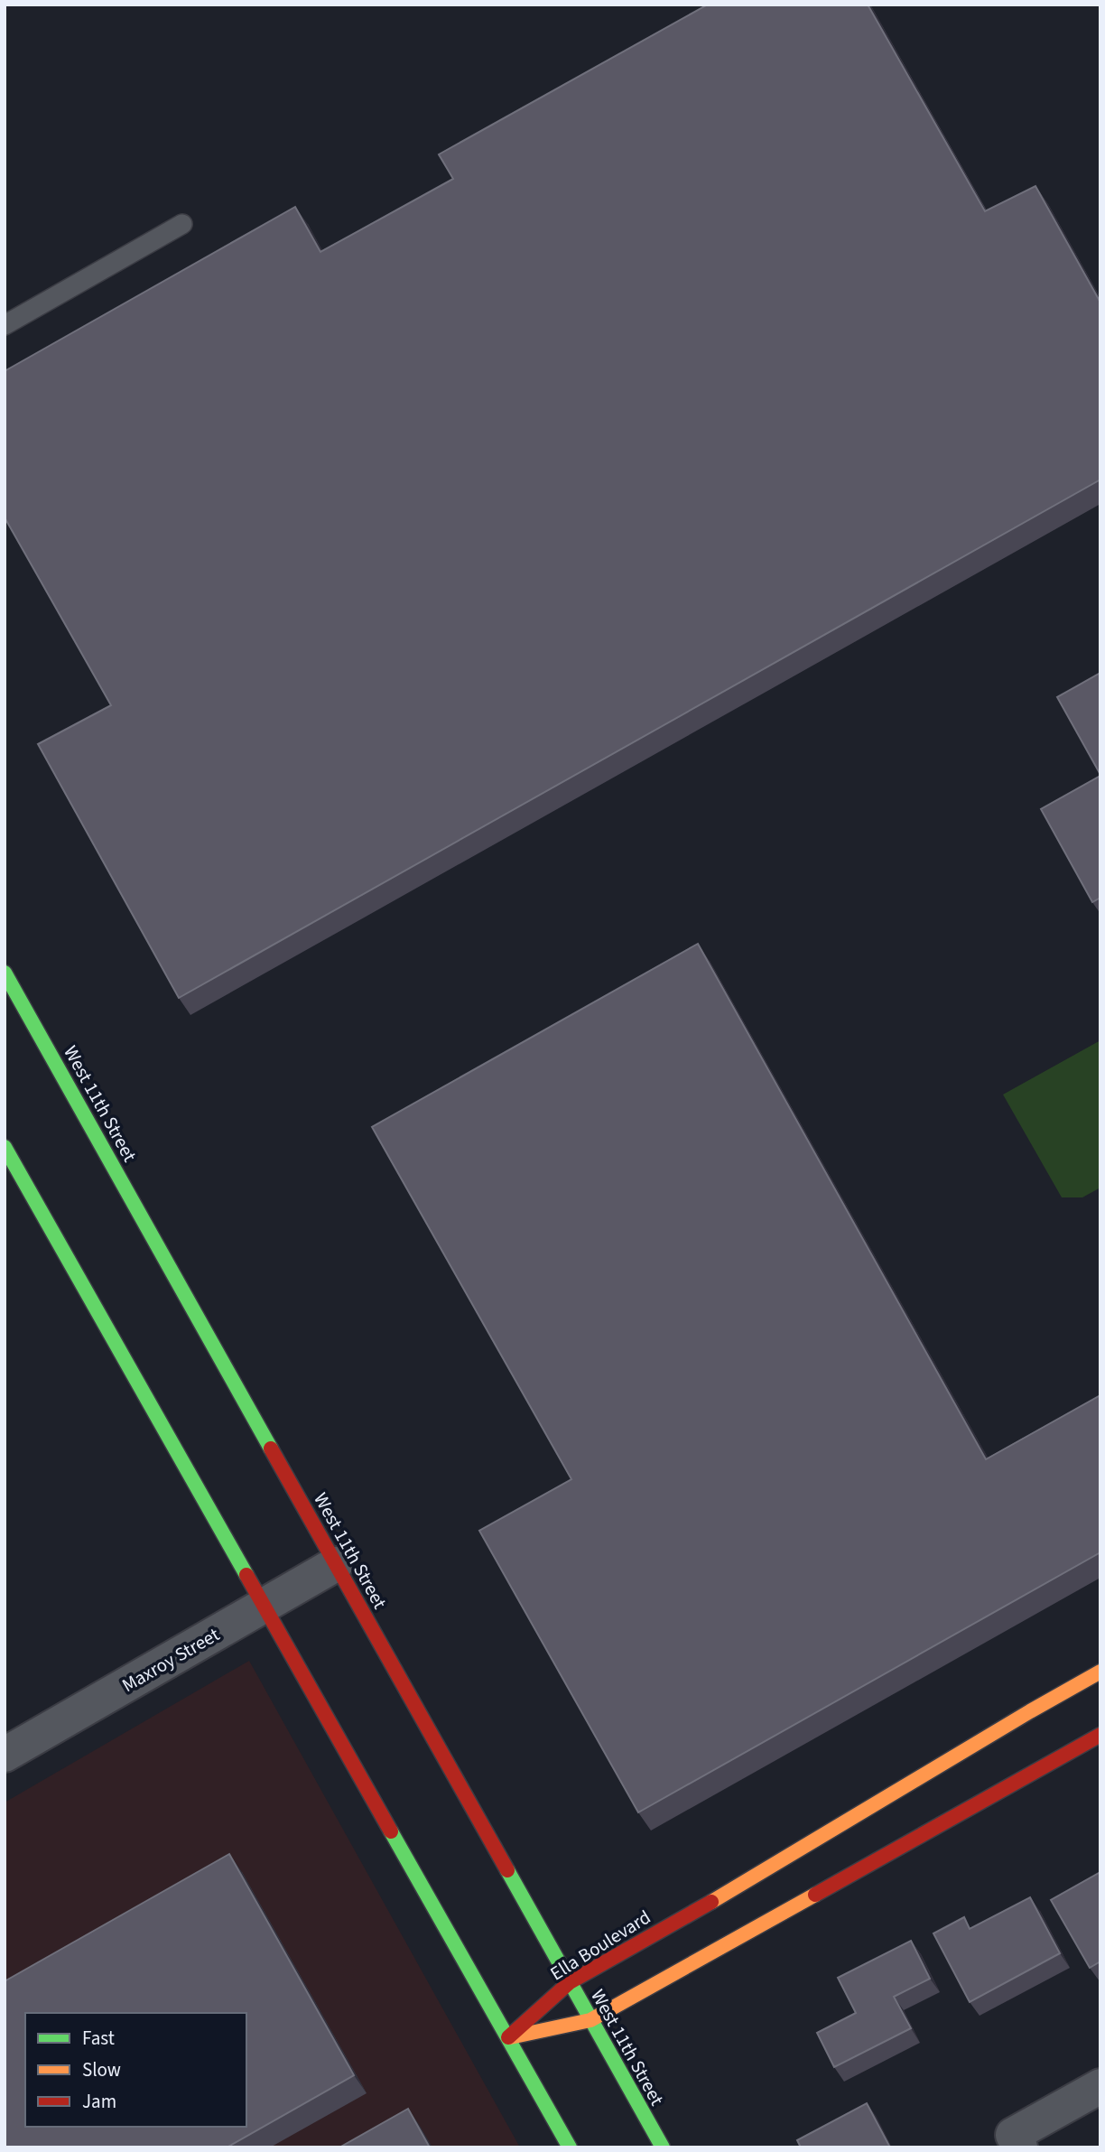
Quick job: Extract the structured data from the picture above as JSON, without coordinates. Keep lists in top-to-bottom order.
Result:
{
  "streets": {
    "main road": ["West 11th Street", "Ella Boulevard"],
    "street": ["Maxroy Street"]
  },
  "crossings": [
    ["West 11th Street", "Maxroy Street"],
    ["West 11th Street", "Ella Boulevard"]
  ],
  "legend": ["Fast", "Slow", "Jam"]
}
